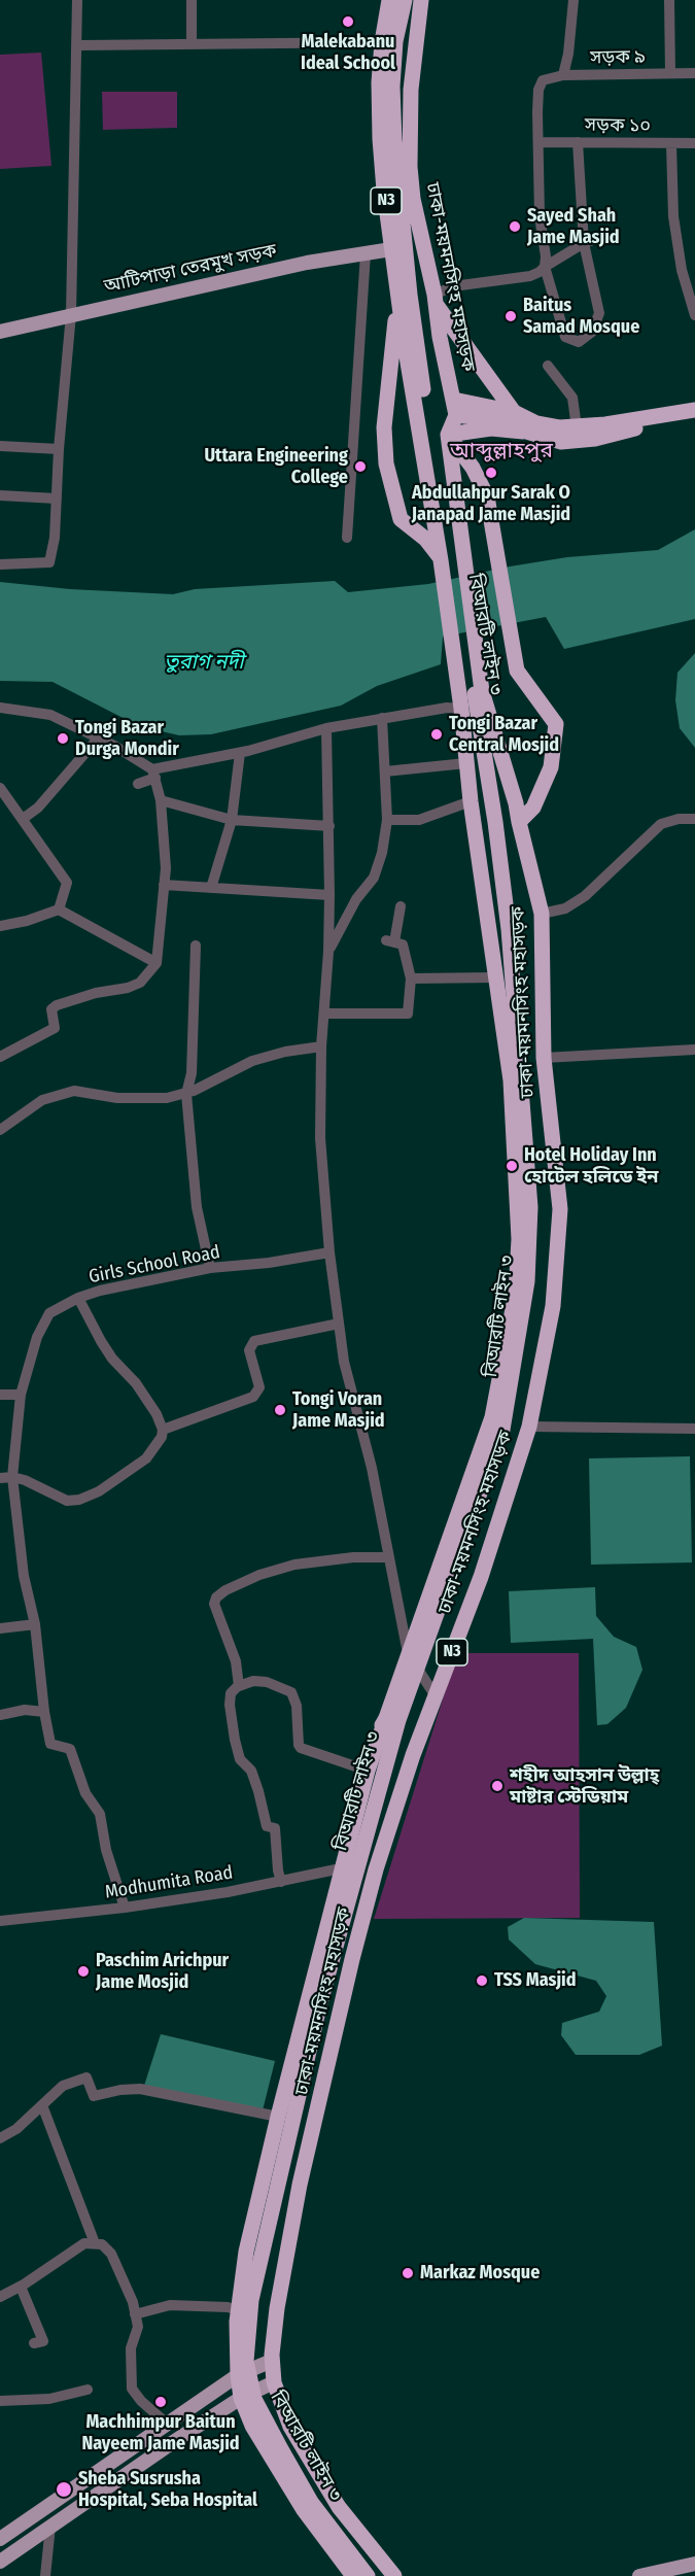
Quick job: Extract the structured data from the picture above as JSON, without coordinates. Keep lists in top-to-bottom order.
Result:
{
  "streets": {
    "highway": ["N3", "ঢাকা-ময়মনসিংহ মহাসড়ক", "বিআরটি লাইন ৩"],
    "main road": ["আটিপাড়া তেরমুখ সড়ক"],
    "street": [
      "সড়ক ৯",
      "সড়ক ১০",
      "Girls School Road",
      "Modhumita Road"
    ]
  },
  "crossings": [
    ["সড়ক ৯", "সড়ক ১০"],
    ["N3", "আটিপাড়া তেরমুখ সড়ক"],
    ["N3", "ঢাকা-ময়মনসিংহ মহাসড়ক"],
    ["N3", "বিআরটি লাইন ৩"],
    ["ঢাকা-ময়মনসিংহ মহাসড়ক", "বিআরটি লাইন ৩"],
    ["ঢাকা-ময়মনসিংহ মহাসড়ক", "Modhumita Road"],
    ["Girls School Road", "Modhumita Road"]
  ],
  "districts": ["আব্দুল্লাহপুর"],
  "water": ["তুরাগ নদী"],
  "places": [
    "Malekabanu Ideal School",
    "Sayed Shah Jame Masjid",
    "Baitus Samad Mosque",
    "Uttara Engineering College",
    "Abdullahpur Sarak O Janapad Jame Masjid",
    "Tongi Bazar Central Mosjid",
    "Tongi Bazar Durga Mondir",
    "Hotel Holiday Inn হোটেল হলিডে ইন",
    "Tongi Voran Jame Masjid",
    "শহীদ আহসান উল্লাহ্‌ মাষ্টার স্টেডিয়াম",
    "Paschim Arichpur Jame Mosjid",
    "TSS Masjid",
    "Markaz Mosque",
    "Machhimpur Baitun Nayeem Jame Masjid",
    "Sheba Susrusha Hospital, Seba Hospital"
  ]
}
